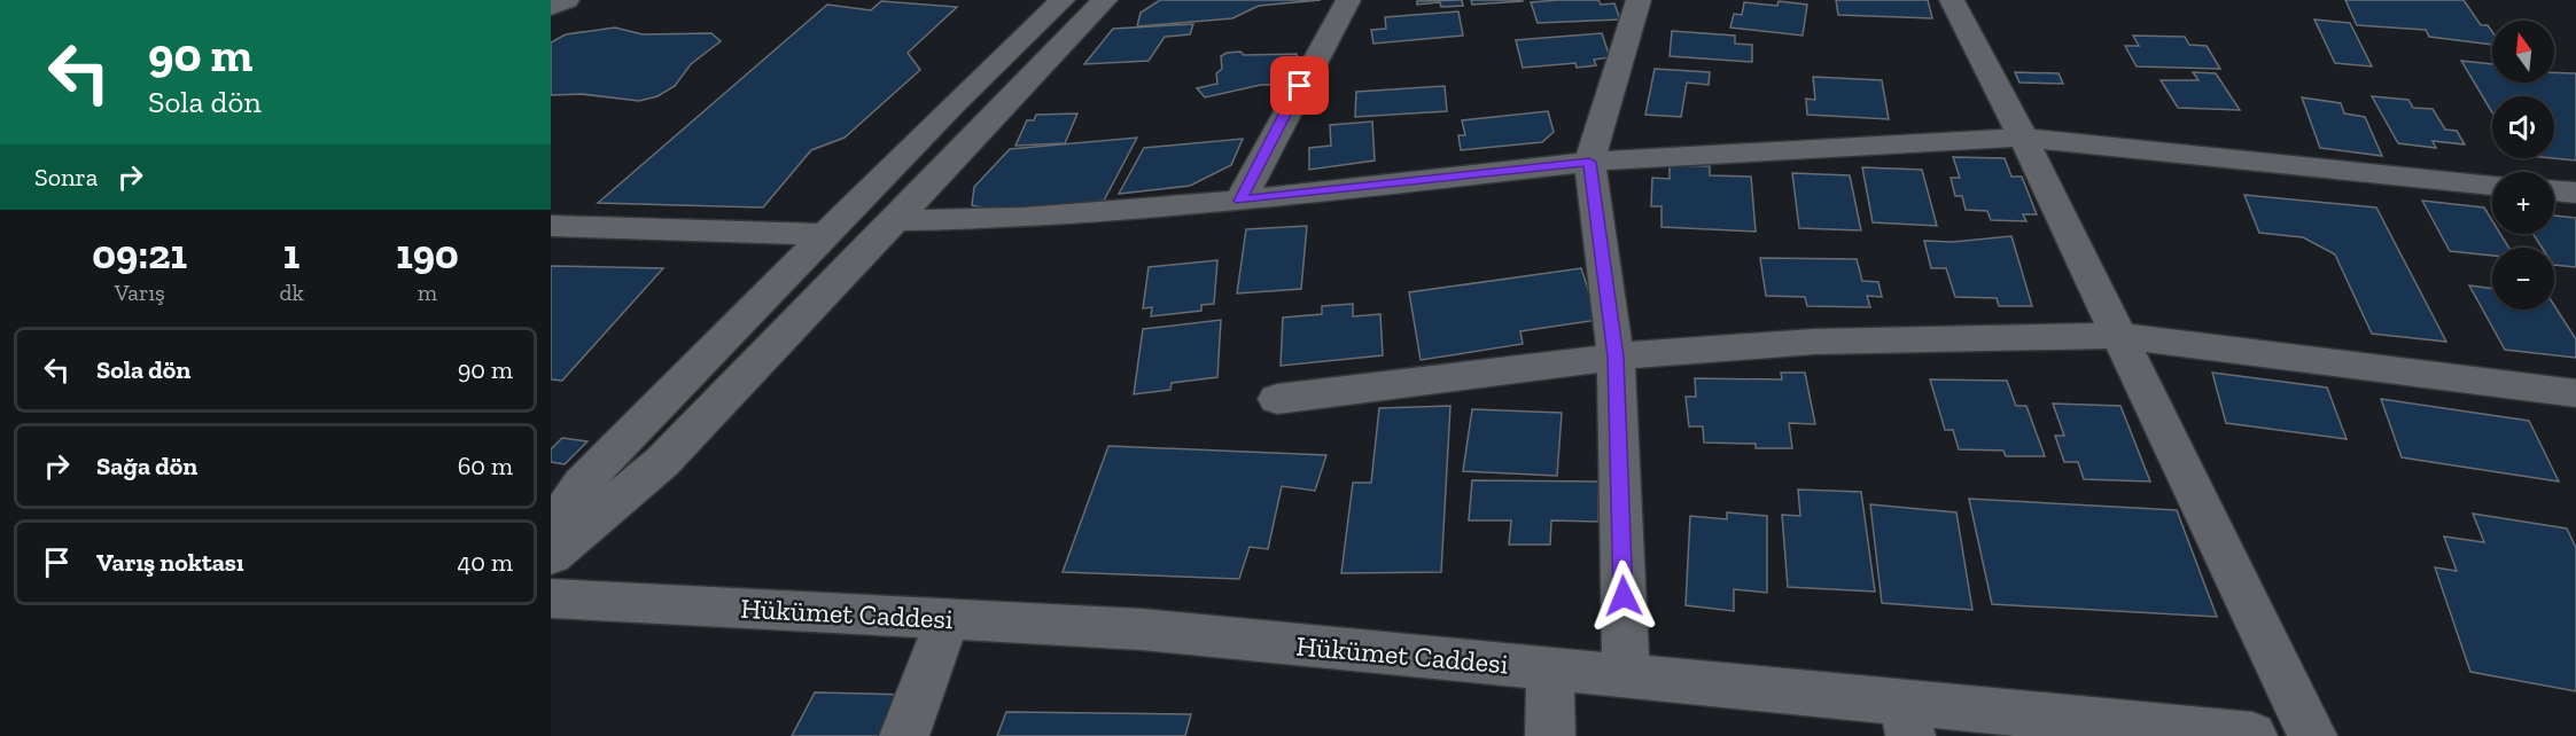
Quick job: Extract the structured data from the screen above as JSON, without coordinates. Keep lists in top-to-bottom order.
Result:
{
  "streets": {
    "street": ["Hükümet Caddesi"]
  },
  "north": "top",
  "page": {
    "turn": ["90 m", "Sola dön"],
    "map_buttons": ["+", "−"],
    "then": "Sonra",
    "eta": [
      "09:21",
      "Varış",
      "1",
      "dk",
      "190",
      "m"
    ],
    "list": [
      {
        "name": "Sola dön",
        "value": "90 m"
      },
      {
        "name": "Sağa dön",
        "value": "60 m"
      },
      {
        "name": "Varış noktası",
        "value": "40 m"
      }
    ]
  }
}
